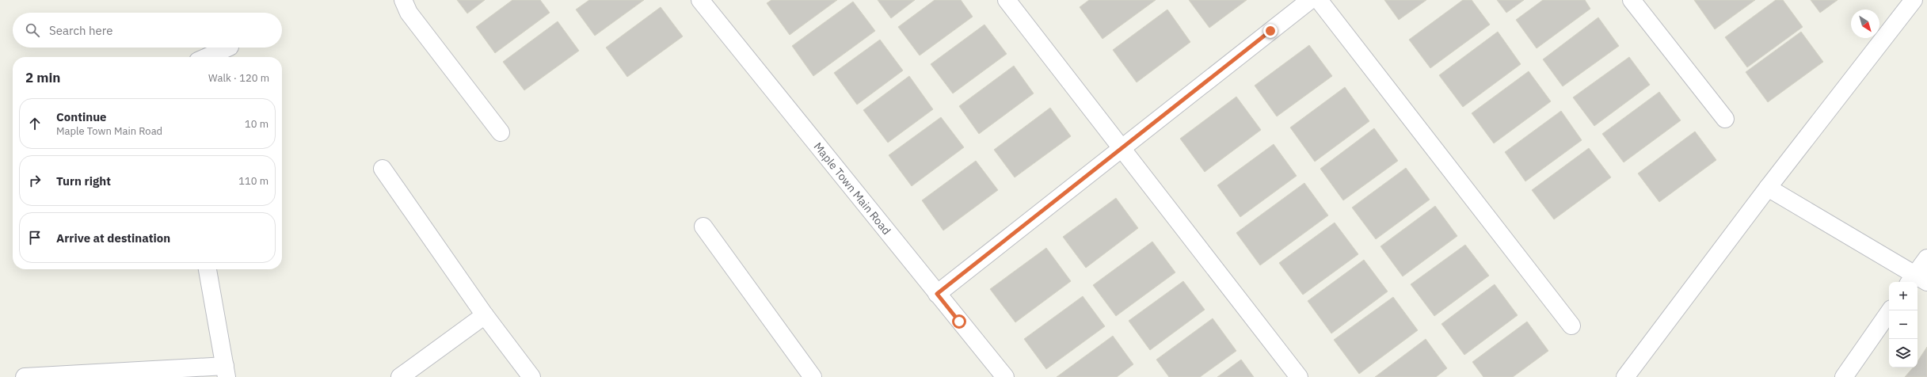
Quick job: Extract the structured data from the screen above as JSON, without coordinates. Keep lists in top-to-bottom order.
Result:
{
  "streets": {
    "street": ["Maple Town Main Road"]
  },
  "north": "bottom right",
  "page": {
    "search": "Search here",
    "heading": ["2 min", "Walk · 120 m"],
    "list": [
      ["Continue", "Maple Town Main Road", "10 m"],
      ["Turn right", "110 m"],
      "Arrive at destination"
    ],
    "map_buttons": ["+", "−"]
  }
}
